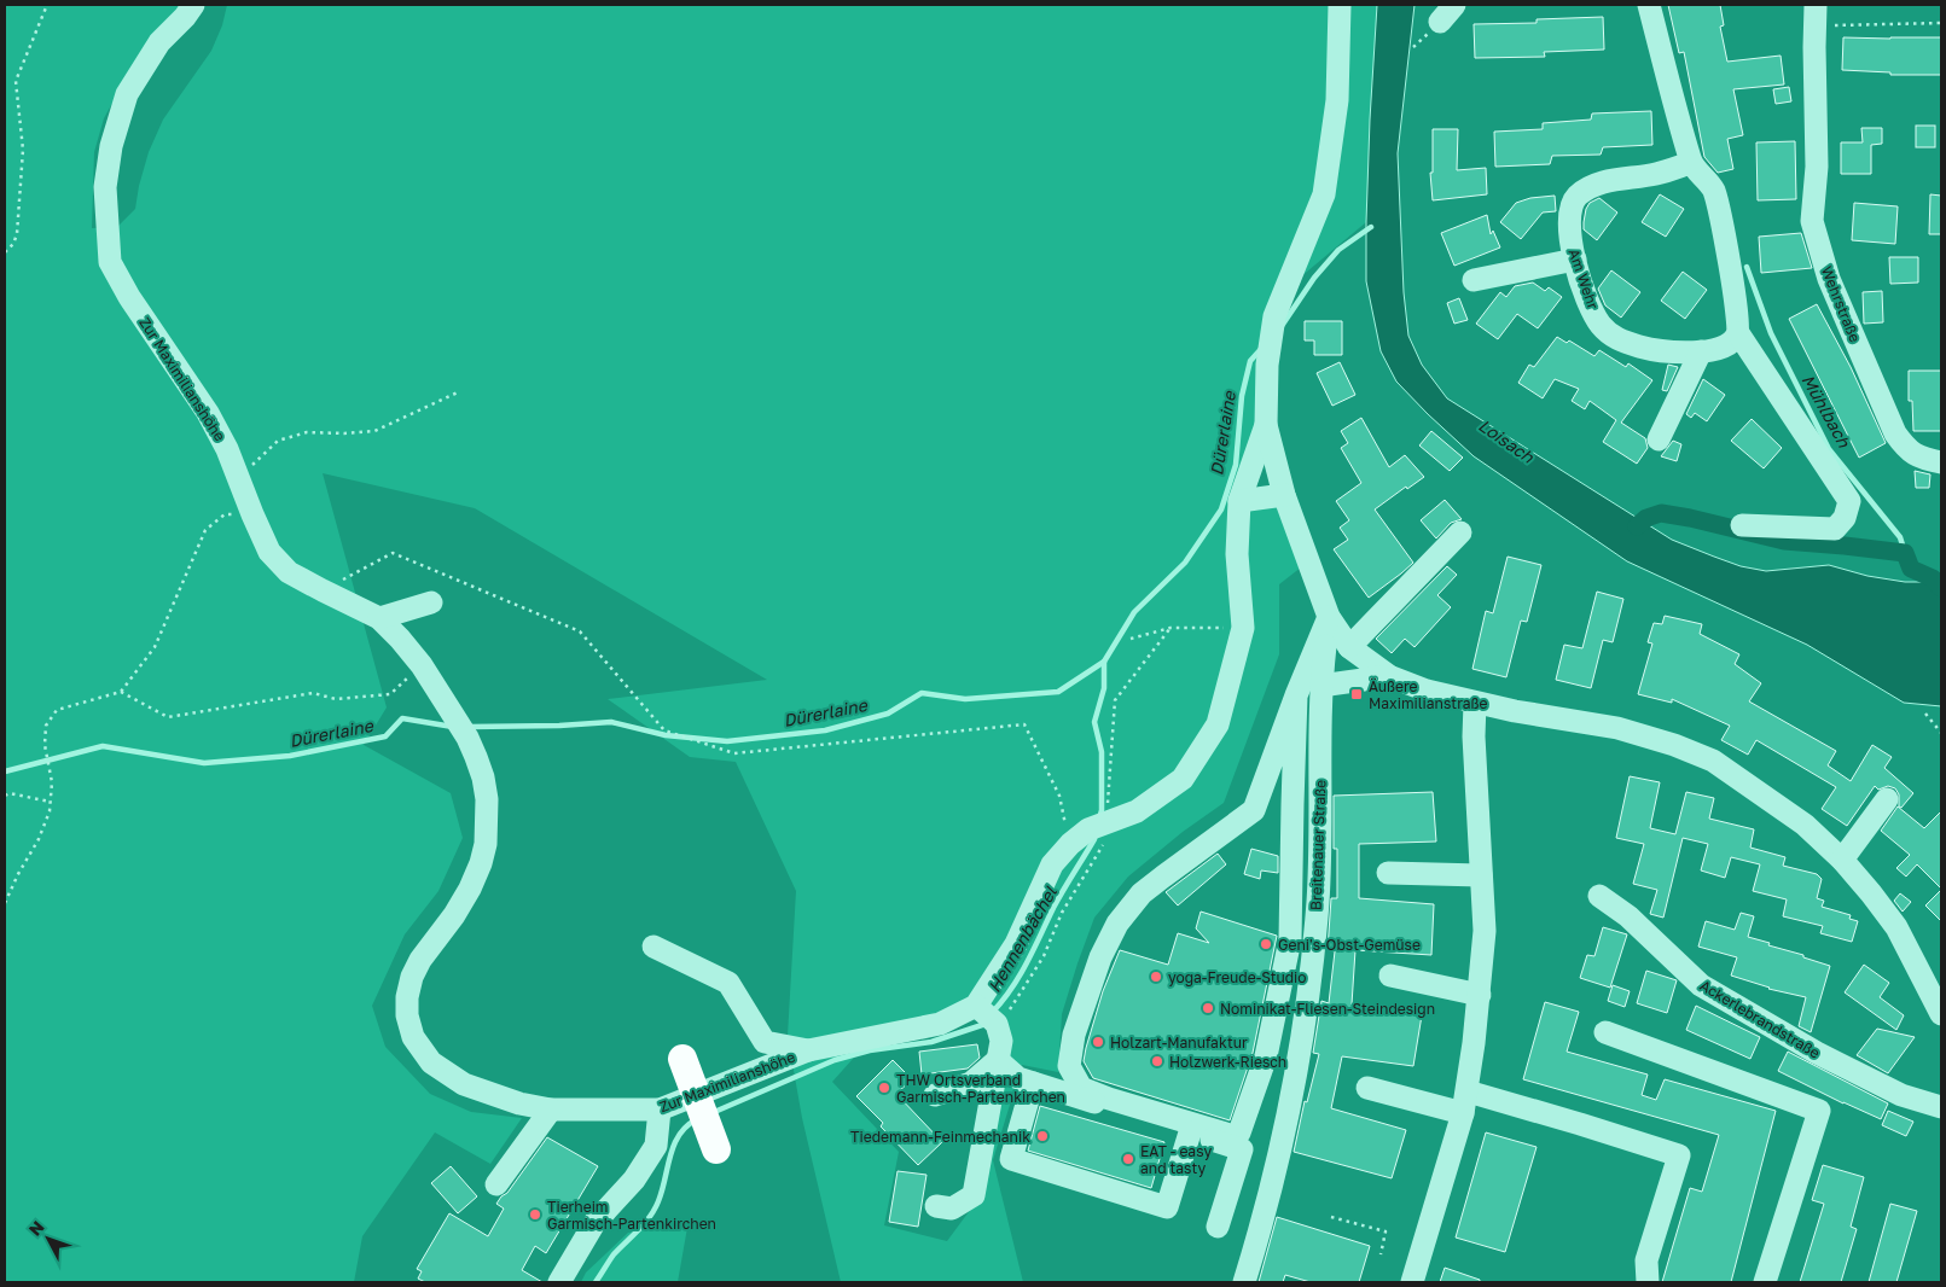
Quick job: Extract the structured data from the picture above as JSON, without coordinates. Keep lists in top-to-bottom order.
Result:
{
  "streets": {
    "street": [
      "Am Wehr",
      "Wehrstraße",
      "Zur Maximilianshöhe",
      "Breitenauer Straße",
      "Ackerlebrandstraße"
    ]
  },
  "water": [
    "Mühlbach",
    "Dürerlaine",
    "Loisach",
    "Hennenbächel"
  ],
  "places": {
    "transit": ["Äußere Maximilianstraße"],
    "other": [
      "Geni's-Obst-Gemüse",
      "yoga-Freude-Studio",
      "Nominikat-Fliesen-Steindesign",
      "Holzart-Manufaktur",
      "Holzwerk-Riesch",
      "THW Ortsverband Garmisch-Partenkirchen",
      "Tiedemann-Feinmechanik",
      "EAT - easy and tasty",
      "Tierheim Garmisch-Partenkirchen"
    ]
  },
  "north": "top left"
}
